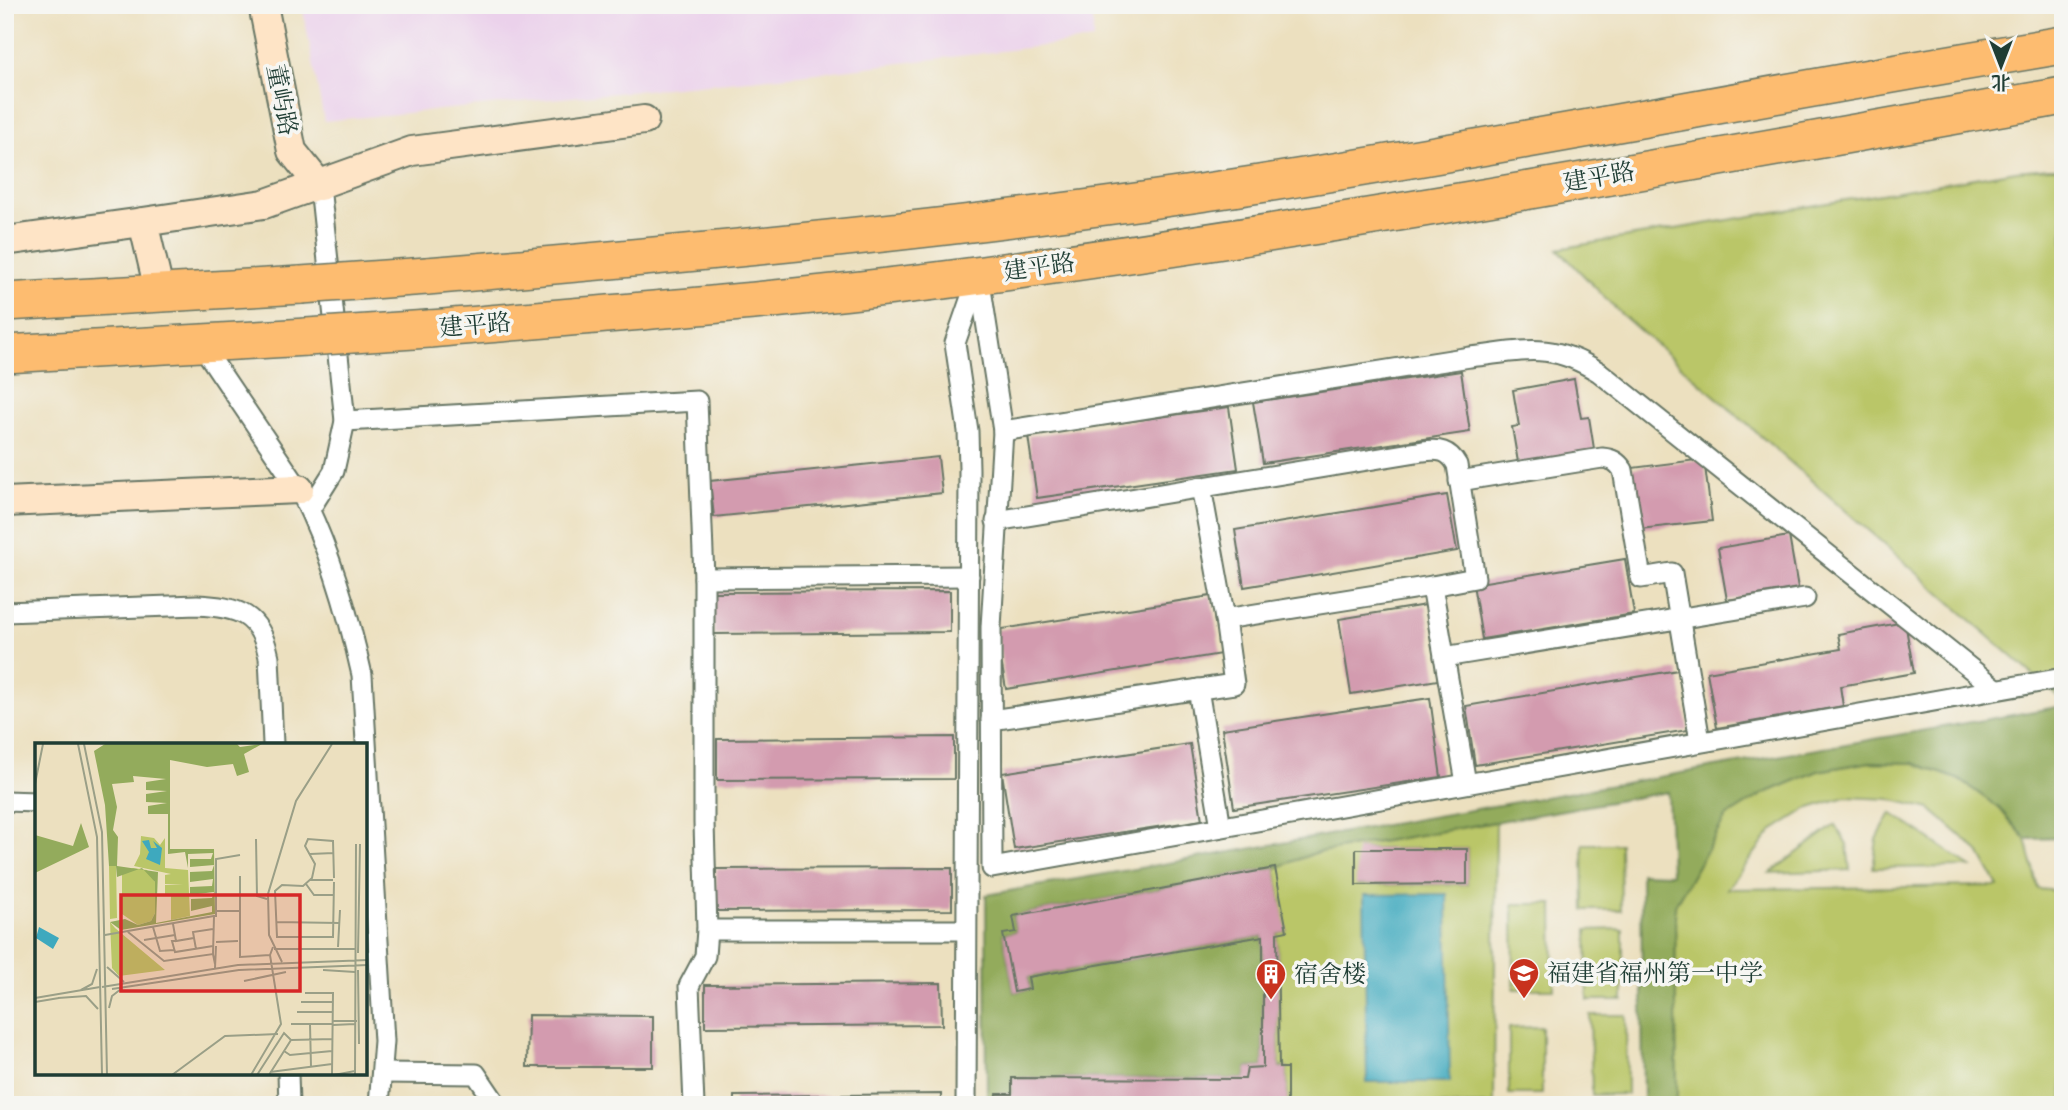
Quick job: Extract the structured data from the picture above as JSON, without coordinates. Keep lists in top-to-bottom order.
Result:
{
  "streets": {
    "highway": ["建平路"],
    "street": ["董屿路"]
  },
  "places": {
    "school or university": ["福建省福州第一中学"],
    "building": ["宿舍楼"]
  },
  "north": "bottom"
}
